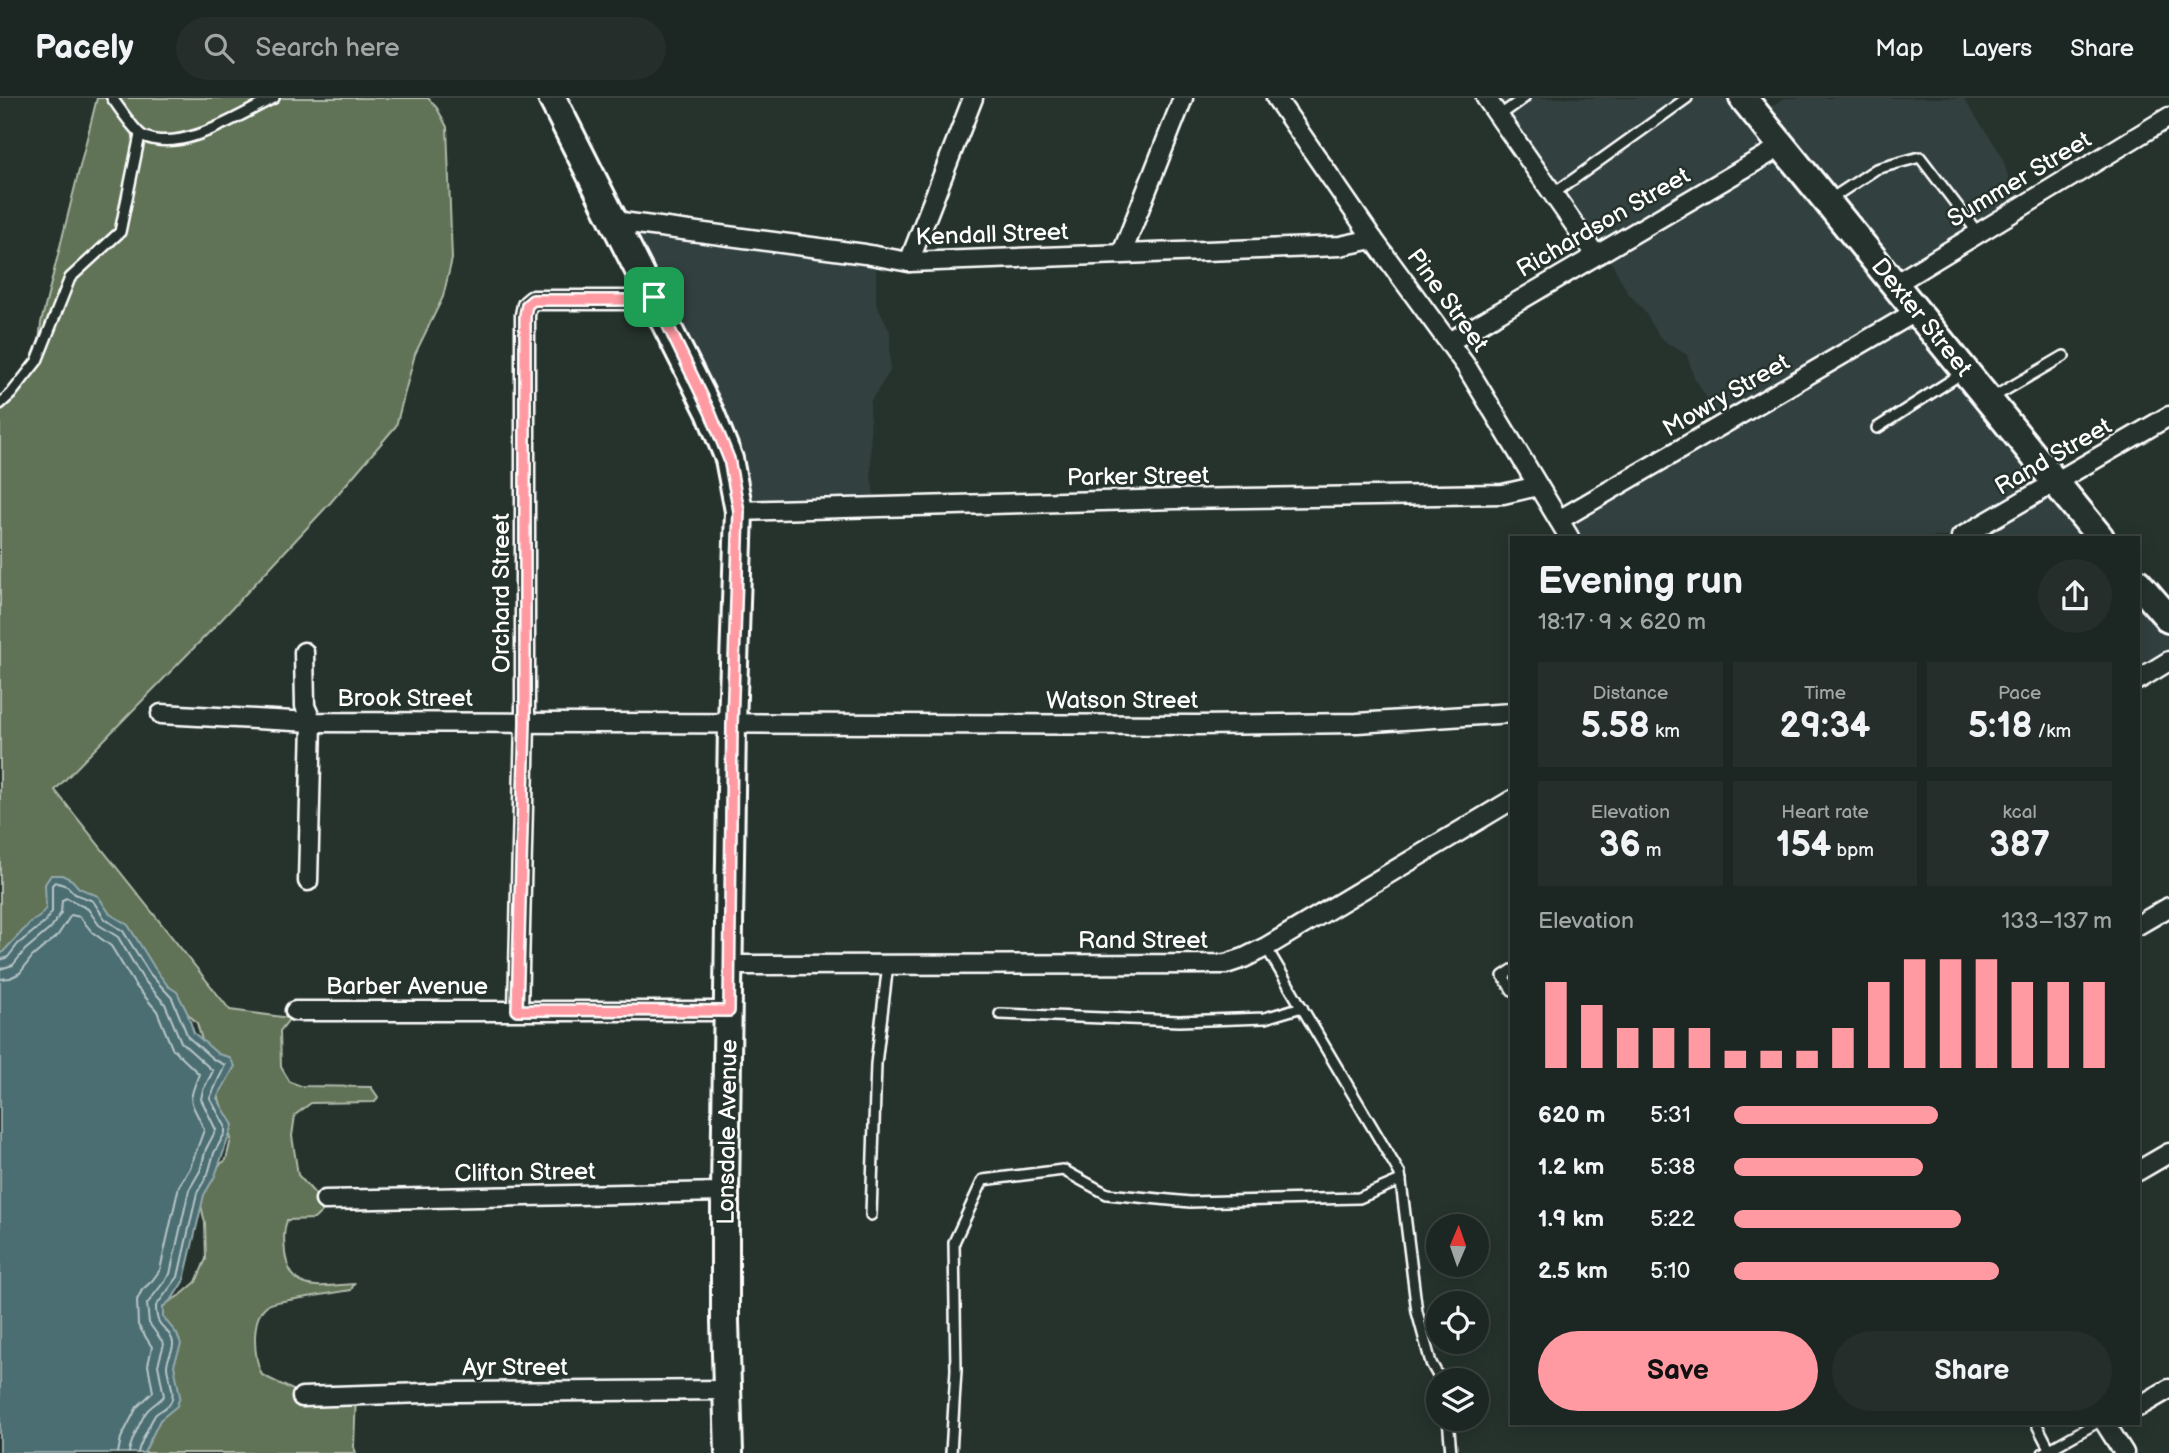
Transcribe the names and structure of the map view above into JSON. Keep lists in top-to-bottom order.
{
  "streets": {
    "main road": ["Dexter Street", "Lonsdale Avenue"],
    "street": [
      "Summer Street",
      "Richardson Street",
      "Kendall Street",
      "Pine Street",
      "Mowry Street",
      "Rand Street",
      "Parker Street",
      "Orchard Street",
      "Brook Street",
      "Watson Street",
      "Barber Avenue",
      "Clifton Street",
      "Ayr Street"
    ]
  },
  "crossings": [
    ["Summer Street", "Dexter Street"],
    ["Richardson Street", "Pine Street"],
    ["Richardson Street", "Dexter Street"],
    ["Kendall Street", "Pine Street"],
    ["Kendall Street", "Lonsdale Avenue"],
    ["Pine Street", "Mowry Street"],
    ["Pine Street", "Parker Street"],
    ["Dexter Street", "Mowry Street"],
    ["Dexter Street", "Rand Street"],
    ["Rand Street", "Lonsdale Avenue"],
    ["Parker Street", "Lonsdale Avenue"],
    ["Orchard Street", "Brook Street"],
    ["Orchard Street", "Barber Avenue"],
    ["Orchard Street", "Lonsdale Avenue"],
    ["Brook Street", "Watson Street"],
    ["Brook Street", "Lonsdale Avenue"],
    ["Watson Street", "Lonsdale Avenue"],
    ["Barber Avenue", "Lonsdale Avenue"],
    ["Lonsdale Avenue", "Clifton Street"],
    ["Lonsdale Avenue", "Ayr Street"]
  ],
  "north": "top",
  "page": {
    "header": "Pacely",
    "search": "Search here",
    "nav": ["Map", "Layers", "Share"],
    "heading": ["Evening run", "18:17 · 9 × 620 m"],
    "stats": [
      ["Distance", "5.58 km"],
      ["Time", "29:34"],
      ["Pace", "5:18 /km"],
      ["Elevation", "36 m"],
      ["Heart rate", "154 bpm"],
      ["kcal", "387"]
    ],
    "chart": ["Elevation", "133–137 m"],
    "list": [
      {
        "name": "620 m",
        "note": "5:31"
      },
      {
        "name": "1.2 km",
        "note": "5:38"
      },
      {
        "name": "1.9 km",
        "note": "5:22"
      },
      {
        "name": "2.5 km",
        "note": "5:10"
      }
    ],
    "buttons": ["Save", "Share"]
  }
}
